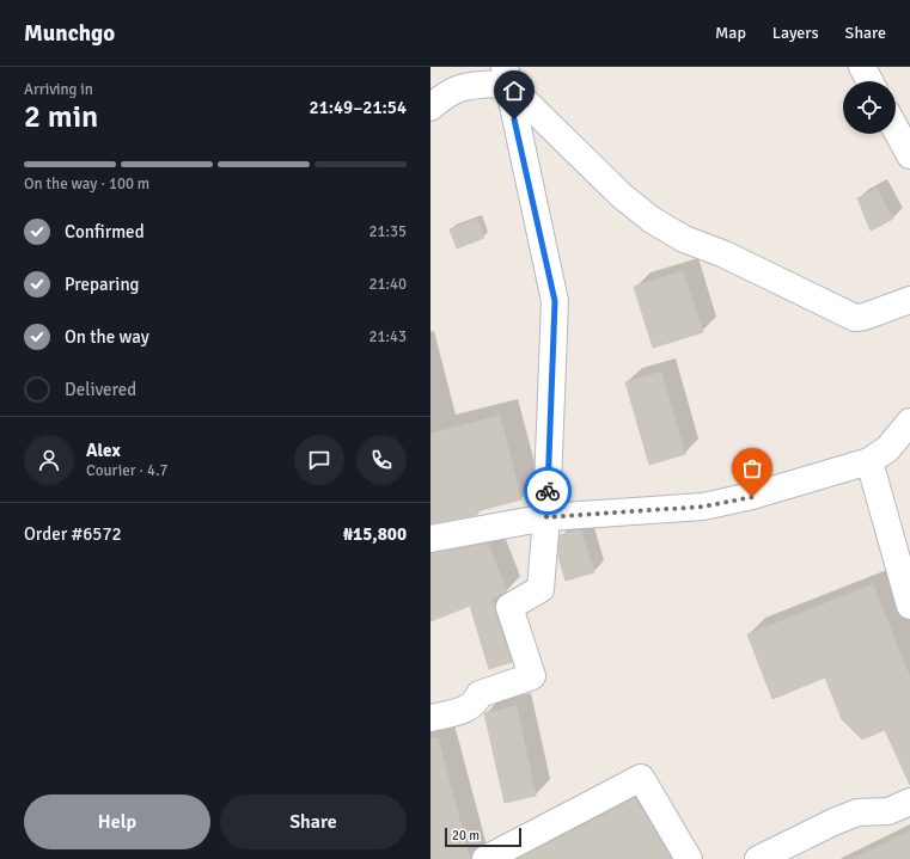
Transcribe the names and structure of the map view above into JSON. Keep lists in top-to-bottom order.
{
  "scale_bar": "20 m",
  "page": {
    "header": "Munchgo",
    "nav": ["Map", "Layers", "Share"],
    "heading": ["2 min", "Arriving in", "21:49–21:54"],
    "panel": [
      "Alex",
      "Courier · 4.7",
      "Order #6572",
      "₦15,800"
    ],
    "bar": "On the way · 100 m",
    "list": [
      ["Confirmed", "21:35"],
      ["Preparing", "21:40"],
      ["On the way", "21:43"],
      "Delivered"
    ],
    "buttons": ["Help", "Share"],
    "scale": "20 m"
  }
}
